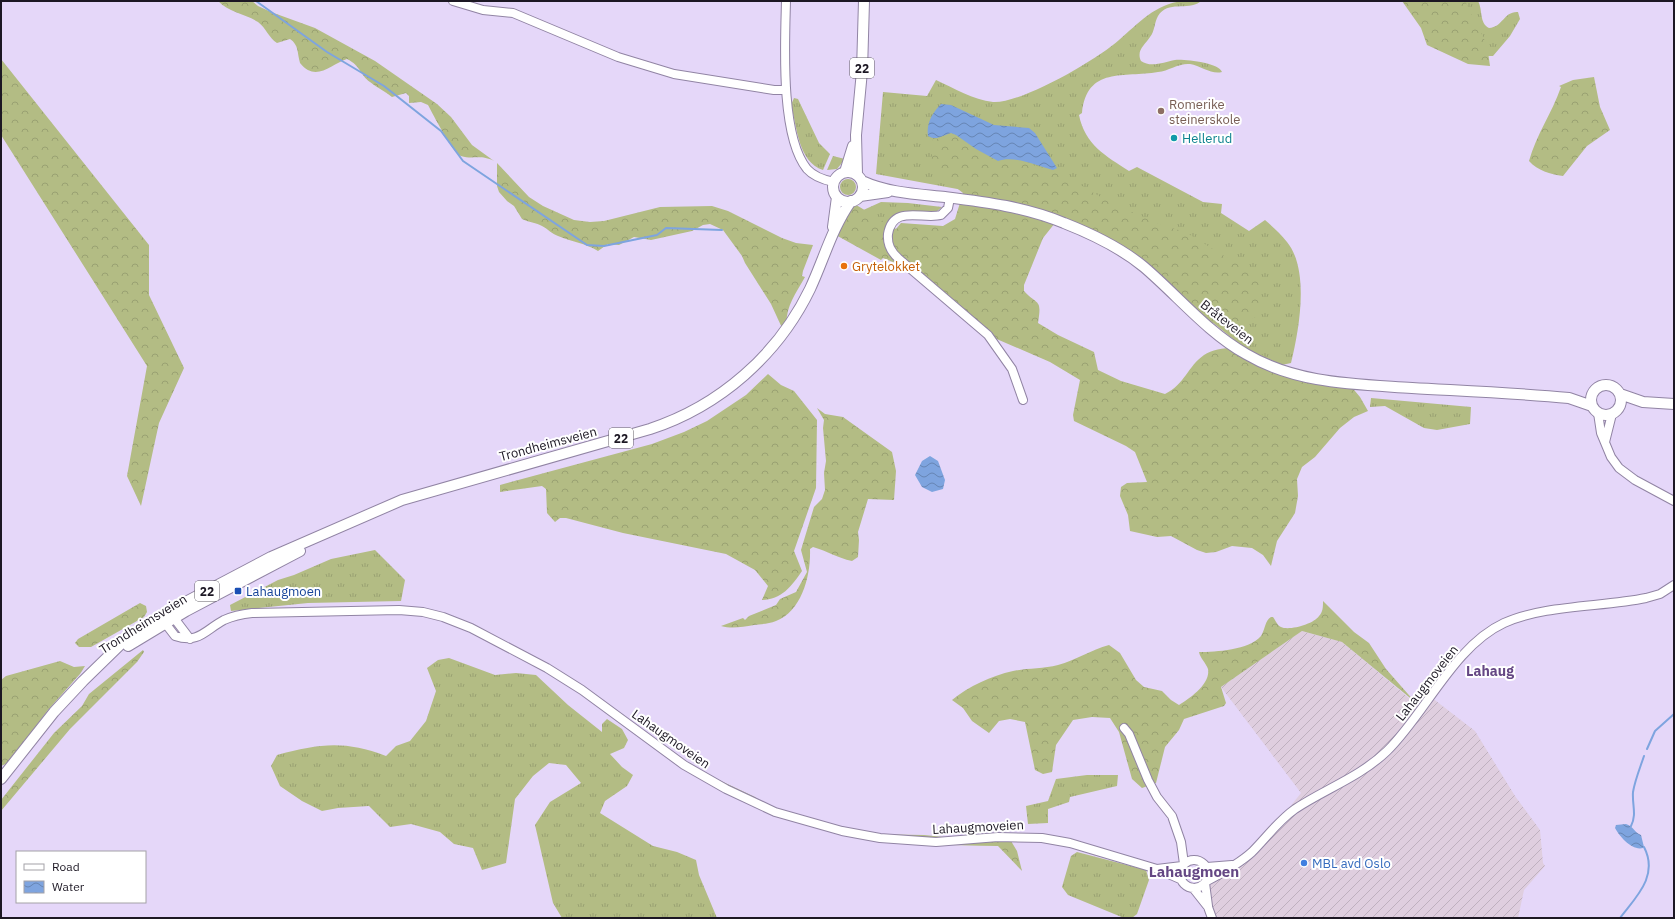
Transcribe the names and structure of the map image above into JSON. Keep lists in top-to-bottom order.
{
  "streets": {
    "main road": ["22", "Bråteveien", "Trondheimsveien"],
    "street": ["Lahaugmoveien"]
  },
  "crossings": [
    ["22", "Bråteveien"],
    ["22", "Trondheimsveien"],
    ["Bråteveien", "Trondheimsveien"]
  ],
  "districts": ["Lahaug", "Lahaugmoen"],
  "places": {
    "other": [
      "Romerike steinerskole",
      "Hellerud",
      "Grytelokket",
      "MBL avd Oslo"
    ],
    "transit": ["Lahaugmoen"]
  },
  "legend": ["Road", "Water"]
}
